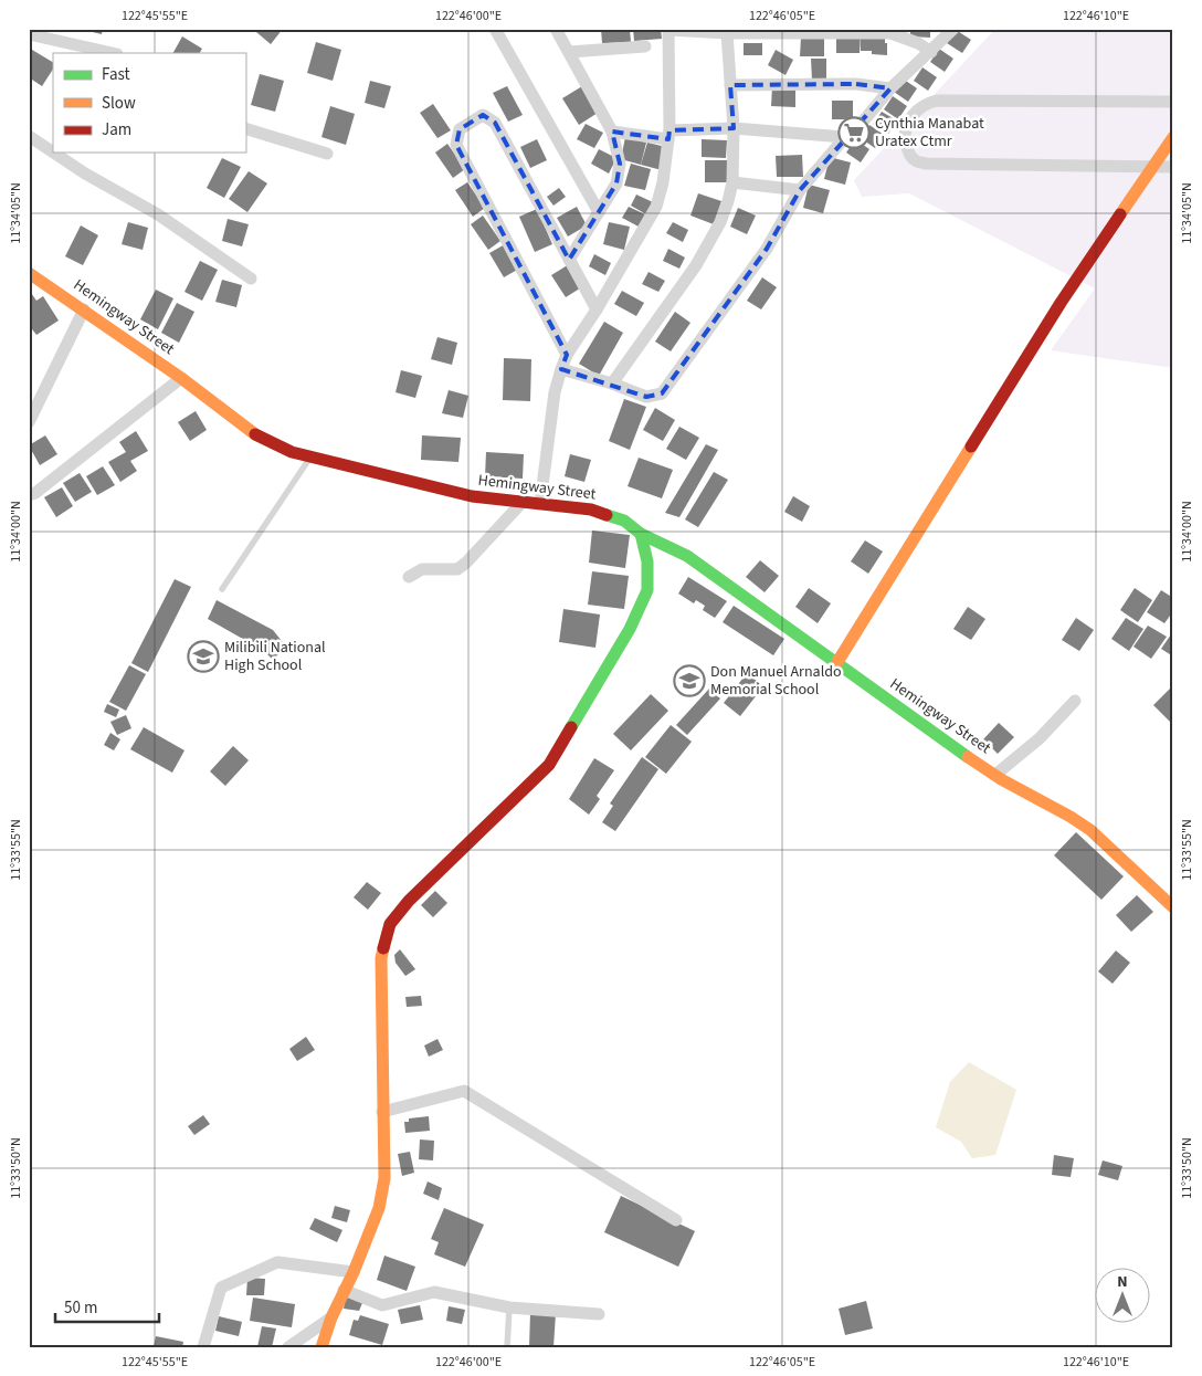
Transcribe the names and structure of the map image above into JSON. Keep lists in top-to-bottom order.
{
  "streets": {
    "main road": ["Hemingway Street"]
  },
  "places": {
    "supermarket": ["Cynthia Manabat Uratex Ctmr"],
    "school or university": ["Milibili National High School", "Don Manuel Arnaldo Memorial School"]
  },
  "legend": ["Fast", "Slow", "Jam"],
  "scale_bar": "50 m",
  "north": "top",
  "coordinates": [
    "122°45'55\"E",
    "122°46'00\"E",
    "122°46'05\"E",
    "122°46'10\"E",
    "11°34'05\"N",
    "11°34'00\"N",
    "11°33'55\"N",
    "11°33'50\"N"
  ]
}
